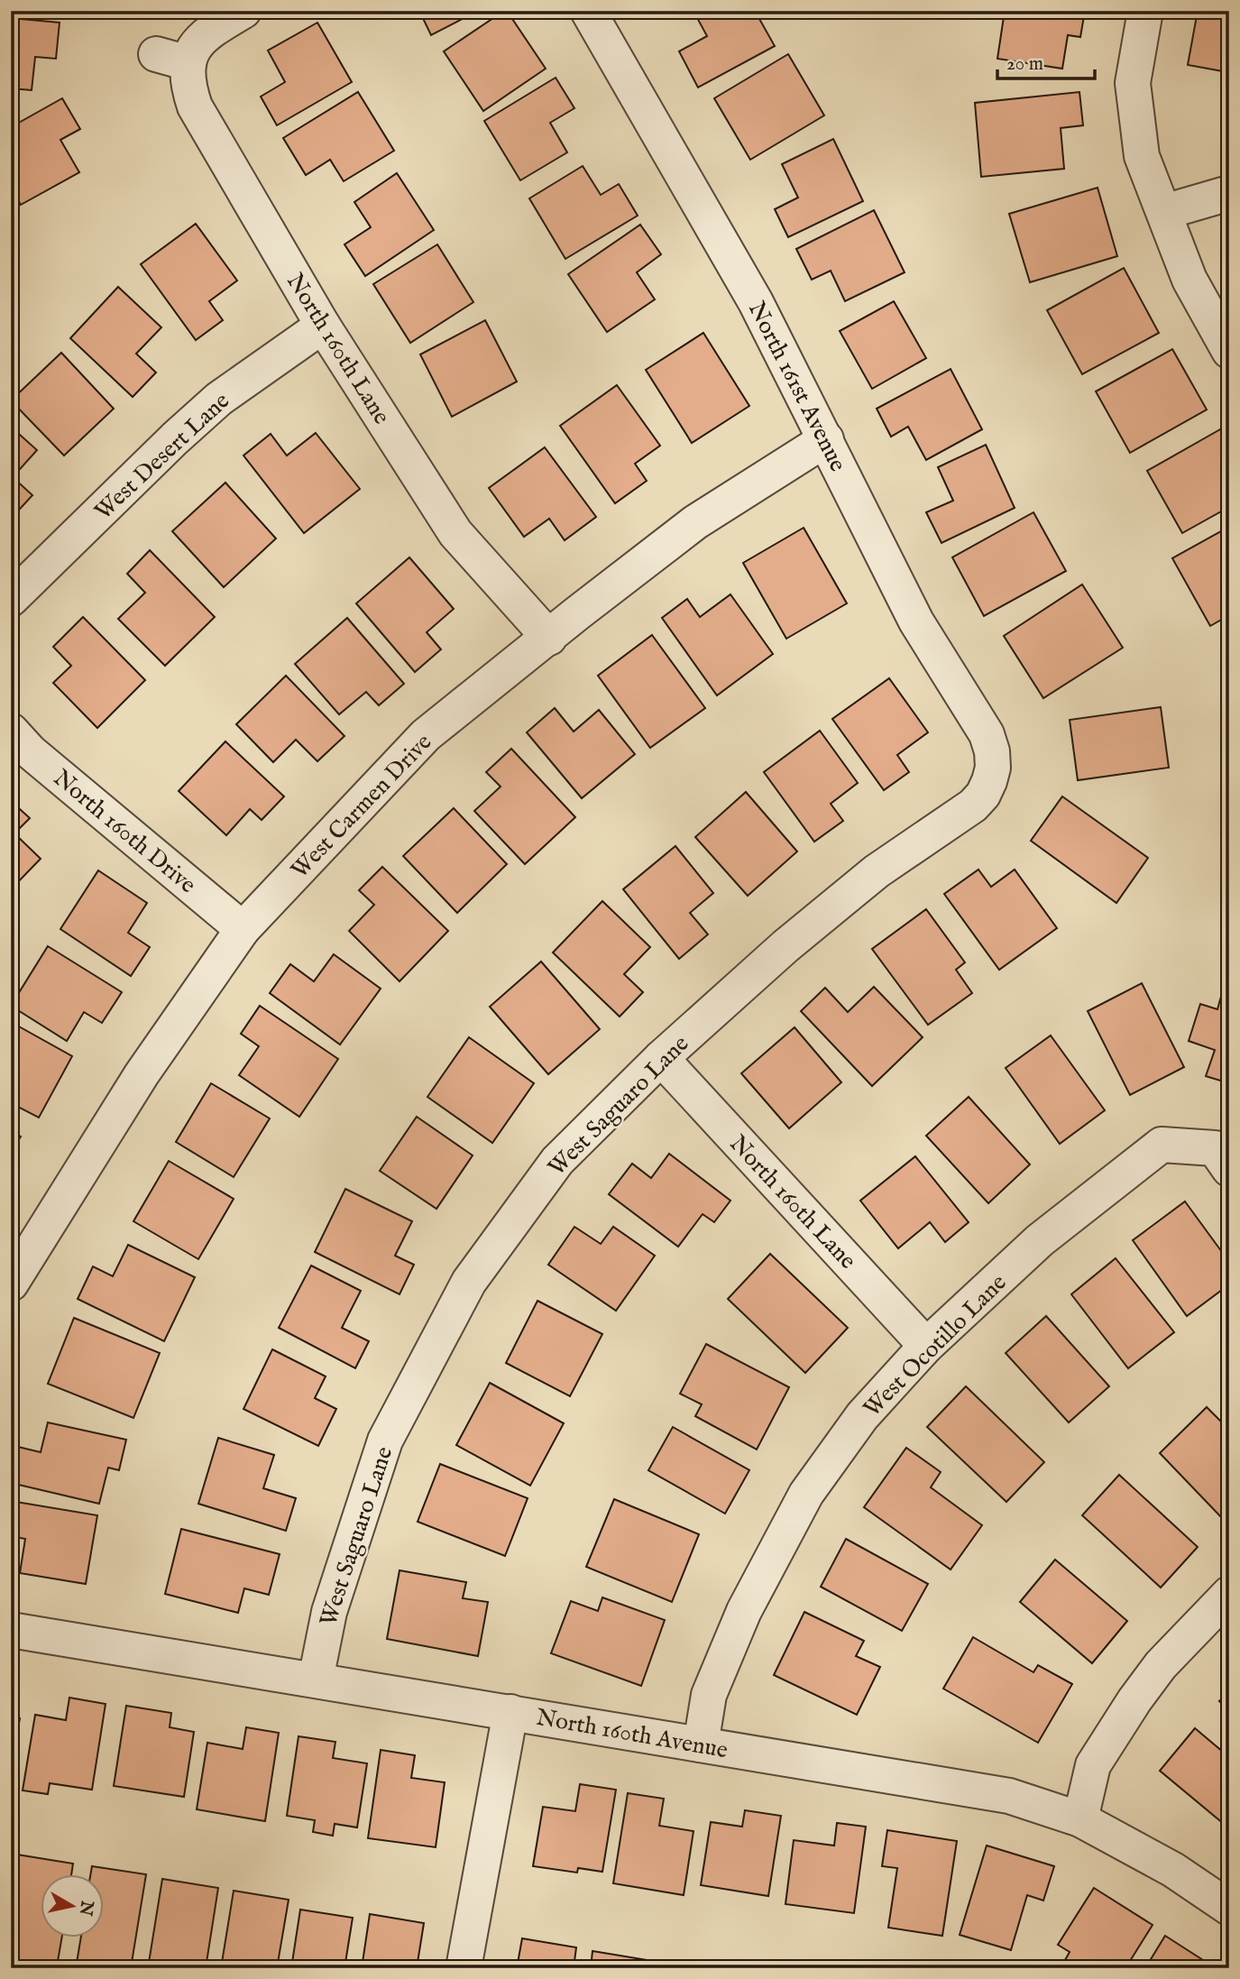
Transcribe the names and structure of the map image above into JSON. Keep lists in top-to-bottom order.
{
  "streets": {
    "street": [
      "North 160th Lane",
      "North 161st Avenue",
      "West Desert Lane",
      "West Carmen Drive",
      "North 160th Drive",
      "West Saguaro Lane",
      "West Ocotillo Lane",
      "North 160th Avenue"
    ]
  },
  "crossings": [
    ["North 160th Lane", "West Desert Lane"],
    ["North 160th Lane", "West Carmen Drive"],
    ["North 160th Lane", "West Saguaro Lane"],
    ["North 160th Lane", "West Ocotillo Lane"],
    ["North 161st Avenue", "West Carmen Drive"],
    ["North 161st Avenue", "West Saguaro Lane"],
    ["West Carmen Drive", "North 160th Drive"],
    ["West Saguaro Lane", "North 160th Avenue"],
    ["West Ocotillo Lane", "North 160th Avenue"]
  ],
  "scale_bar": "20 m",
  "north": "right"
}
